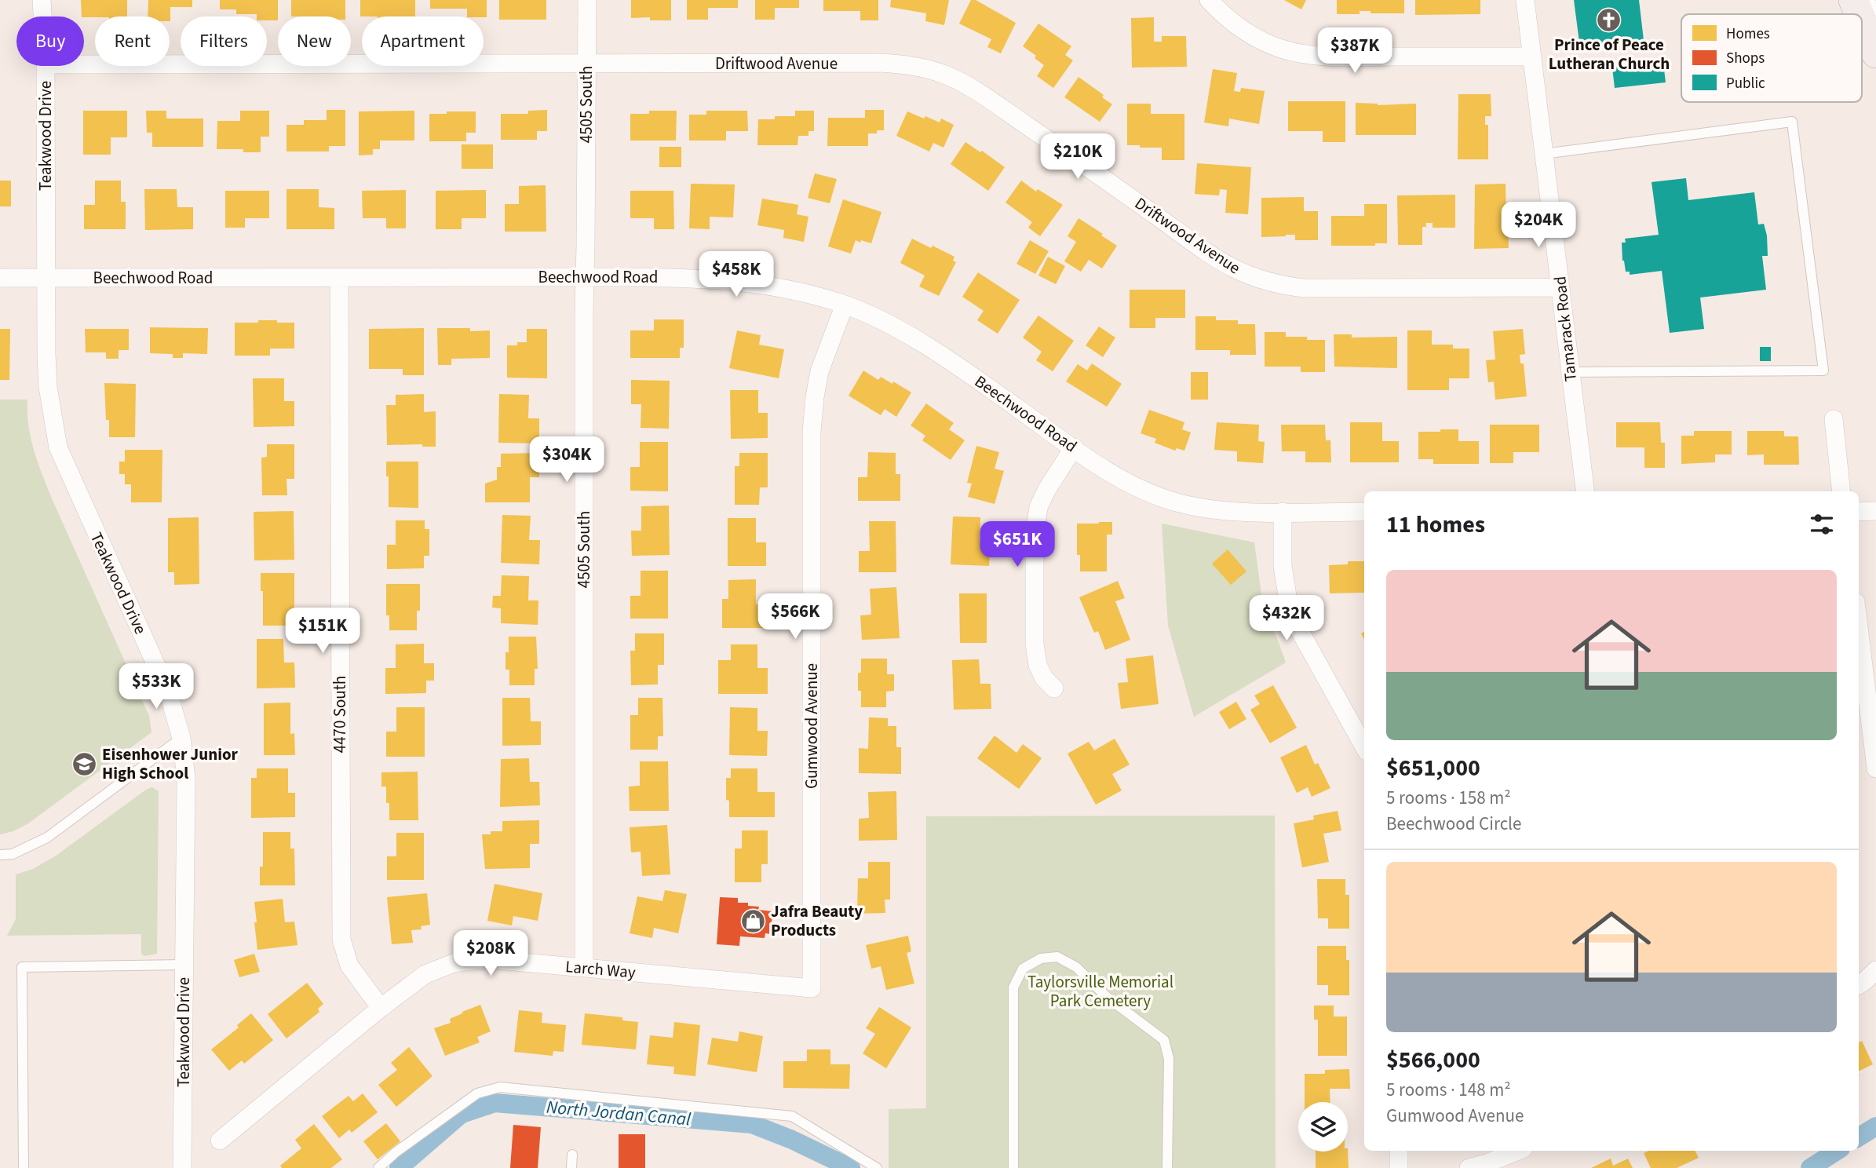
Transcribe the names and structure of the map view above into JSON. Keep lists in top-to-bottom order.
{
  "streets": {
    "street": [
      "Driftwood Avenue",
      "4505 South",
      "Teakwood Drive",
      "Beechwood Road",
      "Tamarack Road",
      "4470 South",
      "Gumwood Avenue",
      "Larch Way"
    ]
  },
  "crossings": [
    ["Driftwood Avenue", "4505 South"],
    ["Driftwood Avenue", "Tamarack Road"],
    ["4505 South", "Beechwood Road"],
    ["4505 South", "Larch Way"],
    ["Teakwood Drive", "Beechwood Road"],
    ["Beechwood Road", "4470 South"],
    ["Beechwood Road", "Gumwood Avenue"],
    ["4470 South", "Larch Way"],
    ["Gumwood Avenue", "Larch Way"]
  ],
  "water": ["North Jordan Canal"],
  "parks": ["Taylorsville Memorial Park Cemetery"],
  "places": {
    "church": ["Prince of Peace Lutheran Church"],
    "school or university": ["Eisenhower Junior High School"],
    "shop": ["Jafra Beauty Products"]
  },
  "legend": ["Homes", "Shops", "Public"],
  "page": {
    "chip": [
      "Buy",
      "Rent",
      "Filters",
      "New",
      "Apartment"
    ],
    "price": [
      "$387K",
      "$210K",
      "$204K",
      "$458K",
      "$304K",
      "$651K",
      "$566K",
      "$432K",
      "$151K",
      "$533K",
      "$208K"
    ],
    "heading": "11 homes",
    "list": [
      {
        "name": "$651,000",
        "note": "5 rooms · 158 m² · Beechwood Circle"
      },
      {
        "name": "$566,000",
        "note": "5 rooms · 148 m² · Gumwood Avenue"
      }
    ]
  }
}
